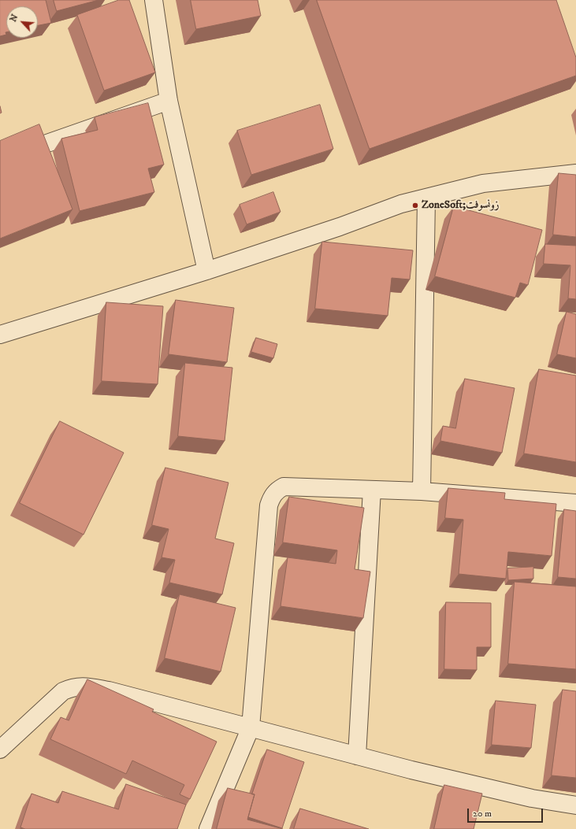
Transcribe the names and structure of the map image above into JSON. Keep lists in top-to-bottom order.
{
  "places": ["ZoneSoft;زونسوفت"],
  "scale_bar": "20 m",
  "north": "top left"
}
